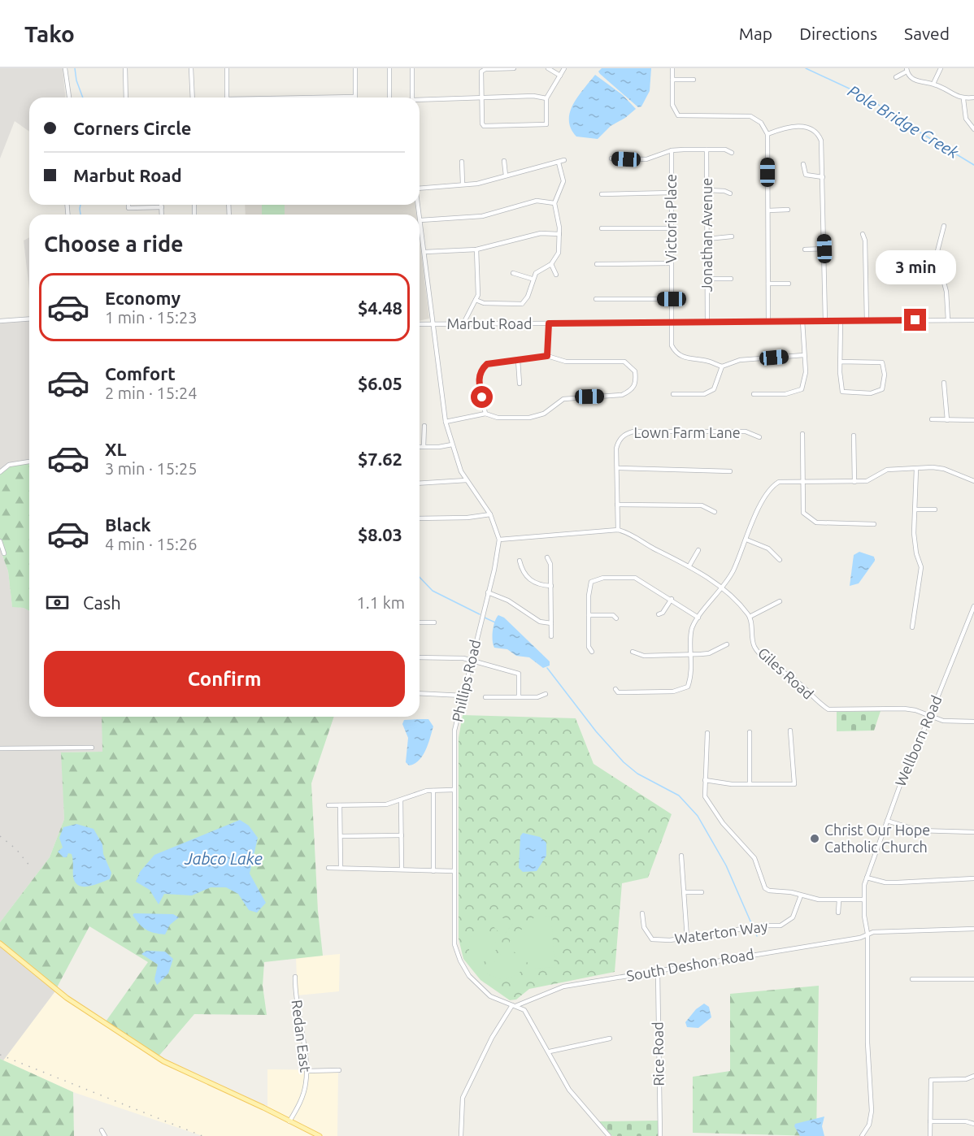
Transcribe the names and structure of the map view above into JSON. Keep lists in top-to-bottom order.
{
  "streets": {
    "street": [
      "Victoria Place",
      "Jonathan Avenue",
      "Marbut Road",
      "Lown Farm Lane",
      "Giles Road",
      "Phillips Road",
      "Wellborn Road",
      "Waterton Way",
      "South Deshon Road",
      "Redan East",
      "Rice Road"
    ]
  },
  "crossings": [
    ["Victoria Place", "Marbut Road"],
    ["Jonathan Avenue", "Marbut Road"],
    ["Giles Road", "Wellborn Road"],
    ["Phillips Road", "South Deshon Road"],
    ["Wellborn Road", "South Deshon Road"],
    ["South Deshon Road", "Rice Road"]
  ],
  "water": ["Pole Bridge Creek", "Jabco Lake"],
  "places": ["Christ Our Hope Catholic Church"],
  "page": {
    "header": "Tako",
    "nav": ["Map", "Directions", "Saved"],
    "banner": ["Corners Circle", "Marbut Road"],
    "heading": "Choose a ride",
    "bubble": "3 min",
    "list": [
      {
        "name": "Economy",
        "note": "1 min · 15:23",
        "value": "$4.48"
      },
      {
        "name": "Comfort",
        "note": "2 min · 15:24",
        "value": "$6.05"
      },
      {
        "name": "XL",
        "note": "3 min · 15:25",
        "value": "$7.62"
      },
      {
        "name": "Black",
        "note": "4 min · 15:26",
        "value": "$8.03"
      }
    ],
    "pay": ["Cash", "1.1 km"],
    "buttons": "Confirm"
  }
}
